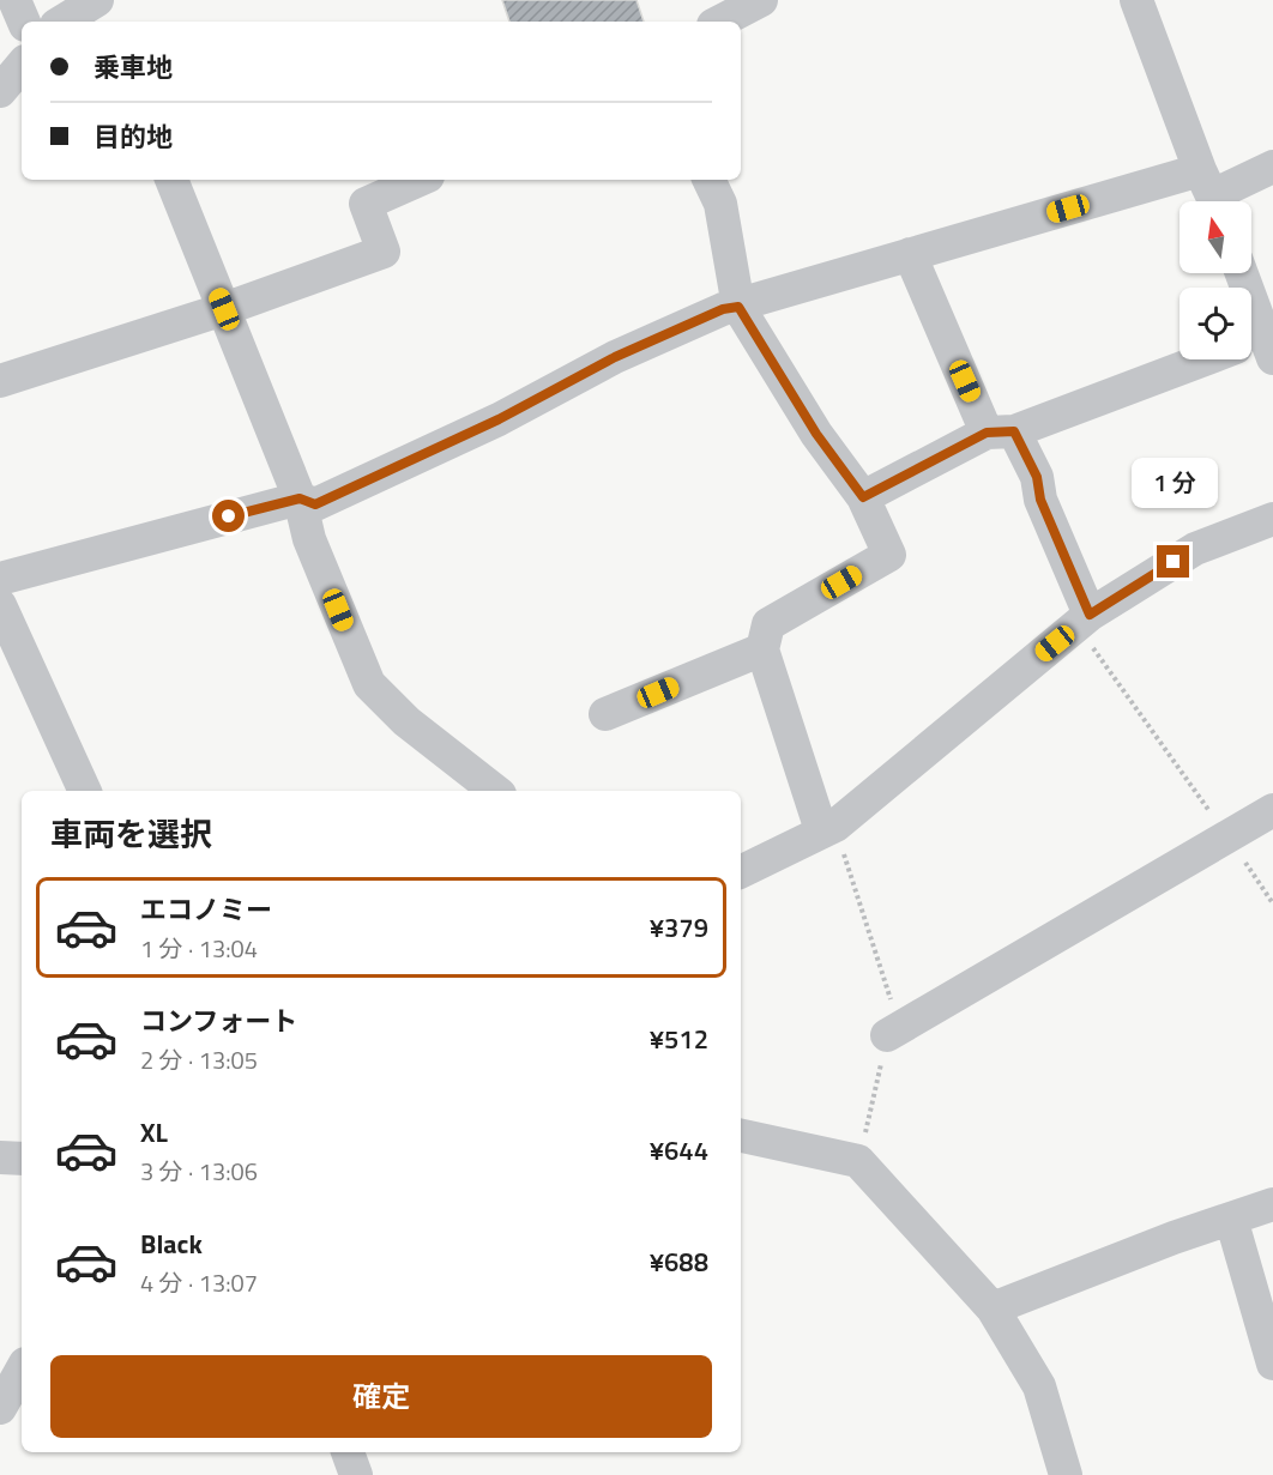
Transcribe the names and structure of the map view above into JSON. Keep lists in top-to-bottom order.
{
  "north": "top",
  "page": {
    "banner": ["乗車地", "目的地"],
    "bubble": "1 分",
    "heading": "車両を選択",
    "list": [
      {
        "name": "エコノミー",
        "note": "1 分 · 13:04",
        "value": "¥379"
      },
      {
        "name": "コンフォート",
        "note": "2 分 · 13:05",
        "value": "¥512"
      },
      {
        "name": "XL",
        "note": "3 分 · 13:06",
        "value": "¥644"
      },
      {
        "name": "Black",
        "note": "4 分 · 13:07",
        "value": "¥688"
      }
    ],
    "buttons": "確定"
  }
}
